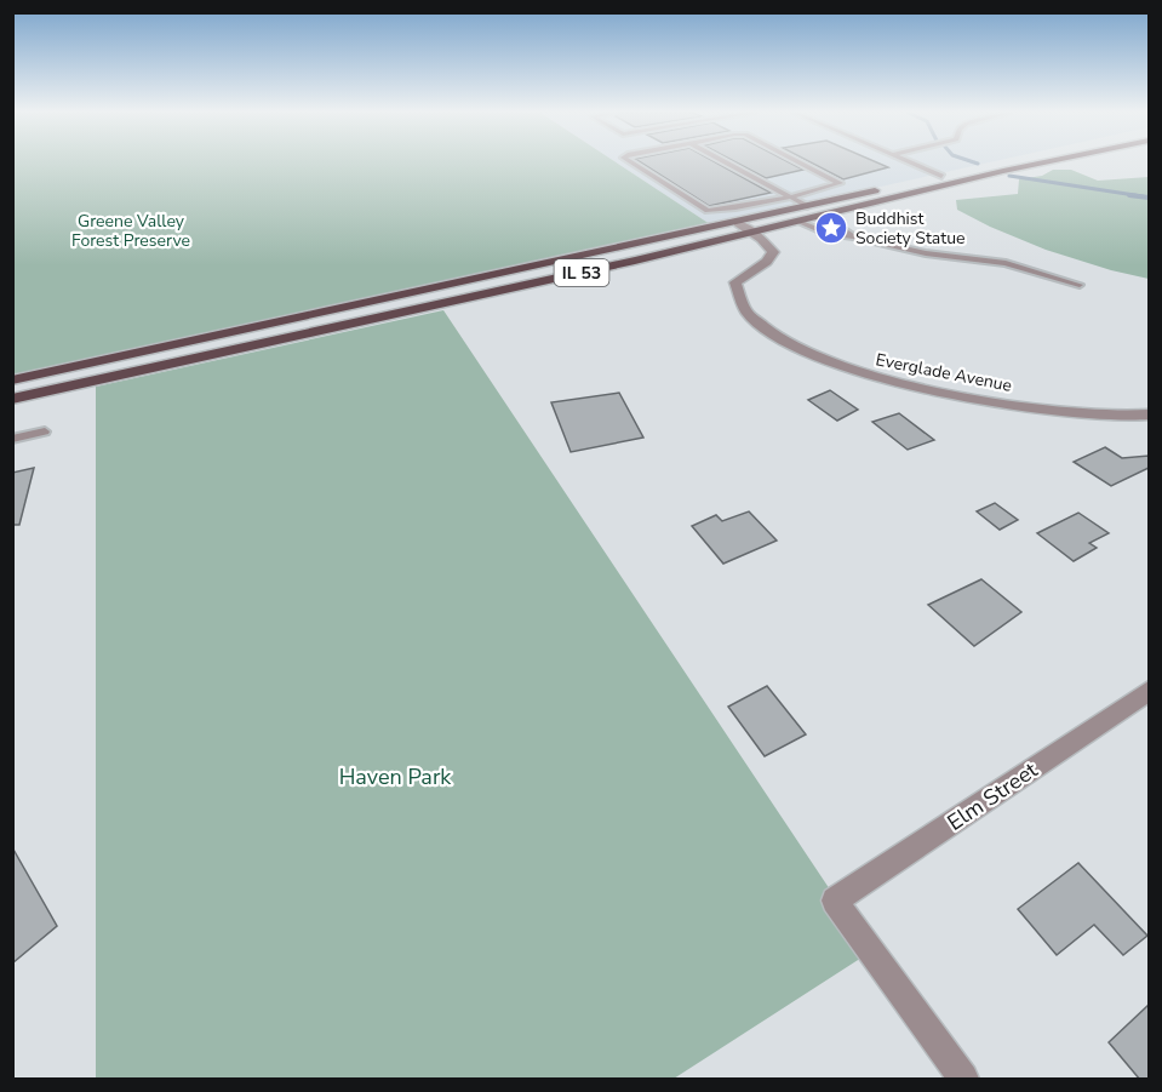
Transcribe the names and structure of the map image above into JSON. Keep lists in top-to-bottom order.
{
  "streets": {
    "main road": ["IL 53"],
    "street": ["Everglade Avenue", "Elm Street"]
  },
  "crossings": [
    ["IL 53", "Everglade Avenue"]
  ],
  "parks": ["Greene Valley Forest Preserve", "Haven Park"],
  "places": {
    "place": ["Buddhist Society Statue"]
  }
}
